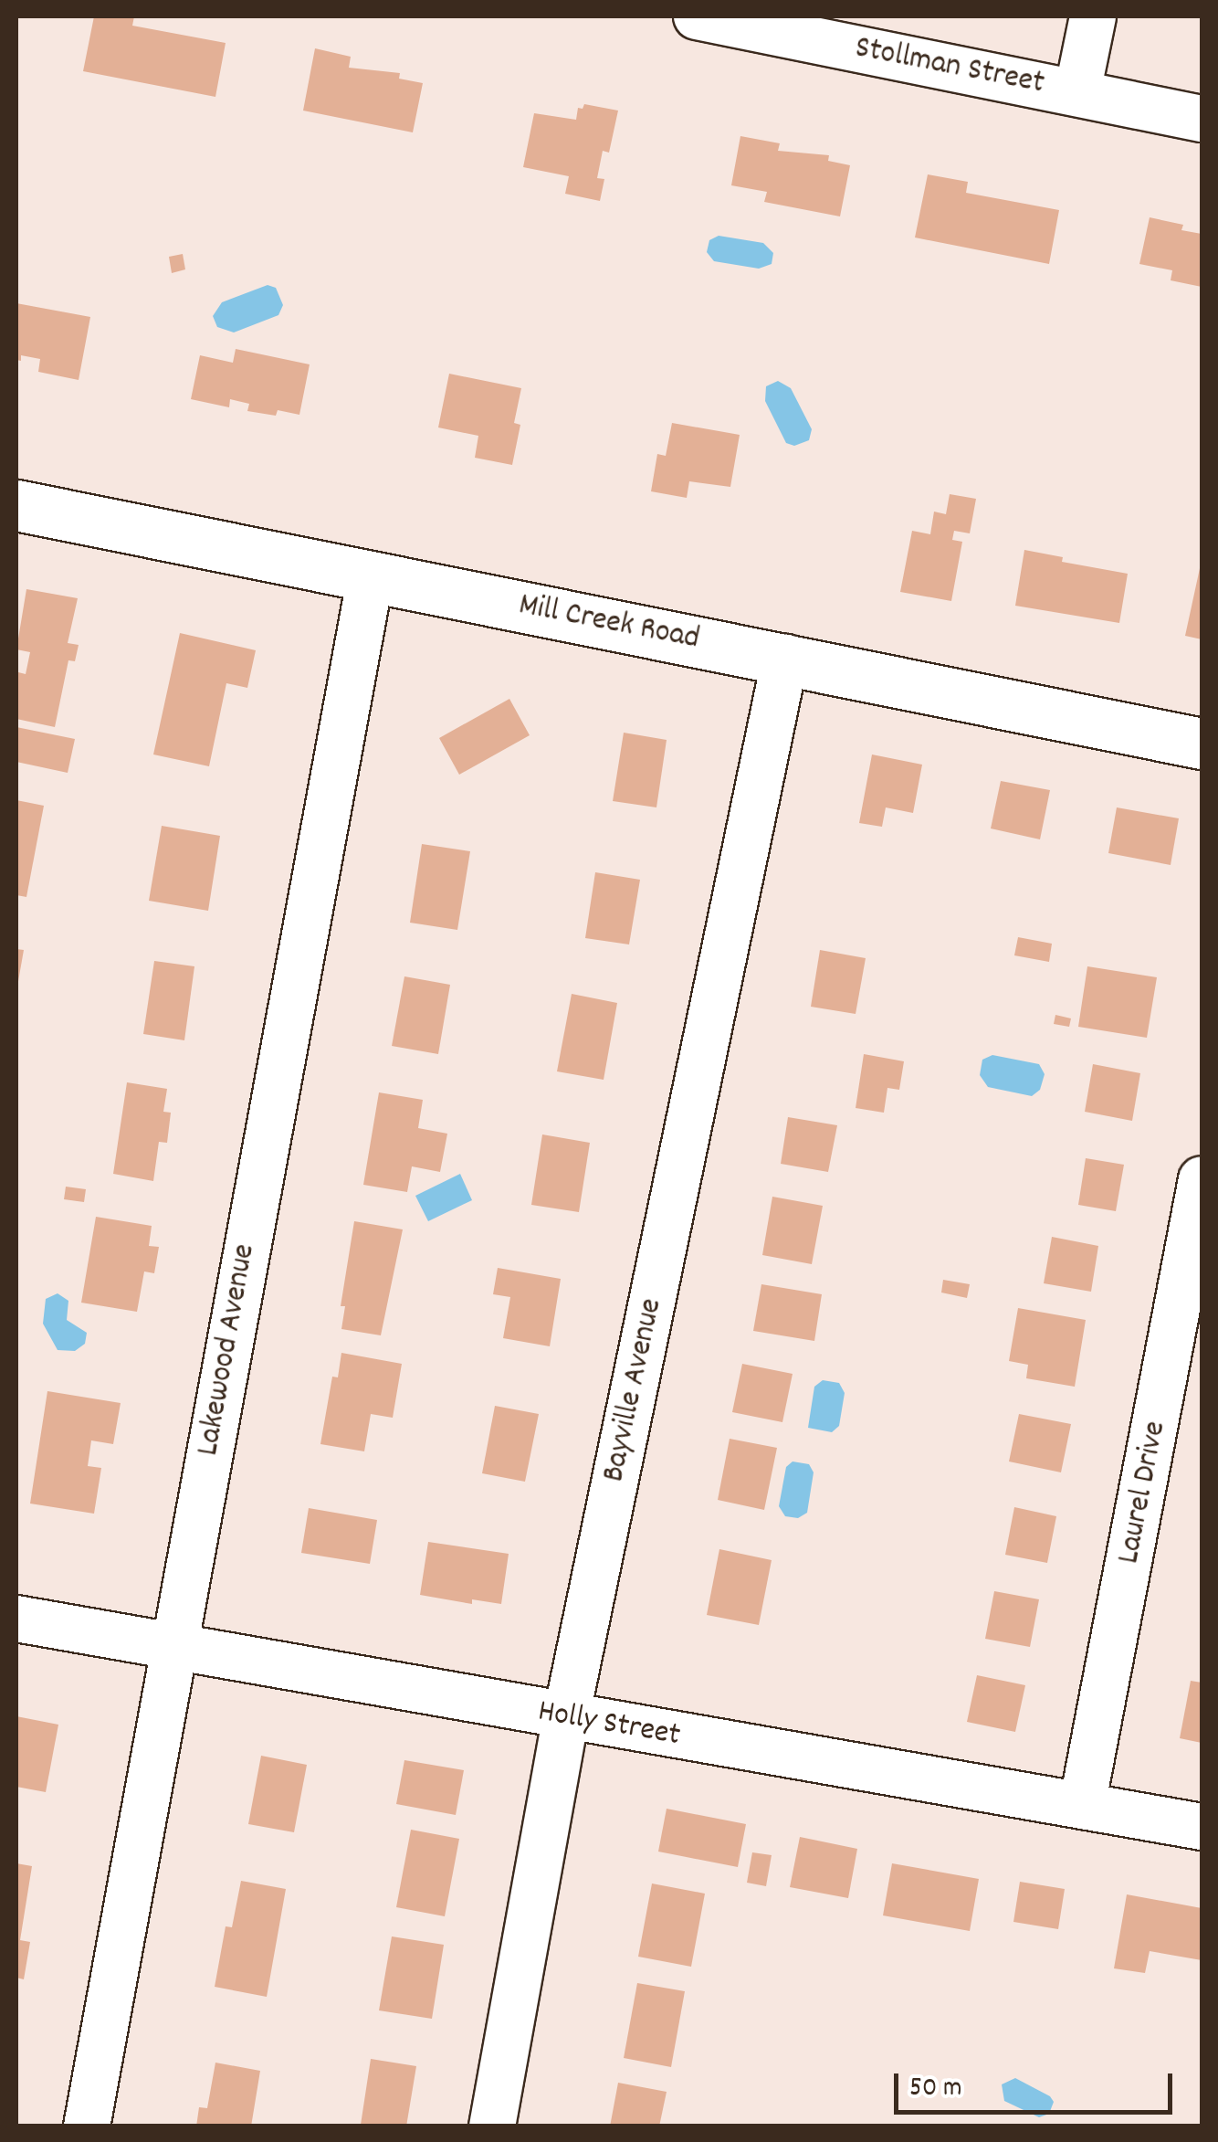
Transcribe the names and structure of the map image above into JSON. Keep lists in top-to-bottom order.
{
  "streets": {
    "street": [
      "Stollman Street",
      "Mill Creek Road",
      "Lakewood Avenue",
      "Bayville Avenue",
      "Laurel Drive",
      "Holly Street"
    ]
  },
  "crossings": [
    ["Mill Creek Road", "Lakewood Avenue"],
    ["Mill Creek Road", "Bayville Avenue"],
    ["Lakewood Avenue", "Holly Street"],
    ["Bayville Avenue", "Holly Street"],
    ["Laurel Drive", "Holly Street"]
  ],
  "scale_bar": "50 m"
}
